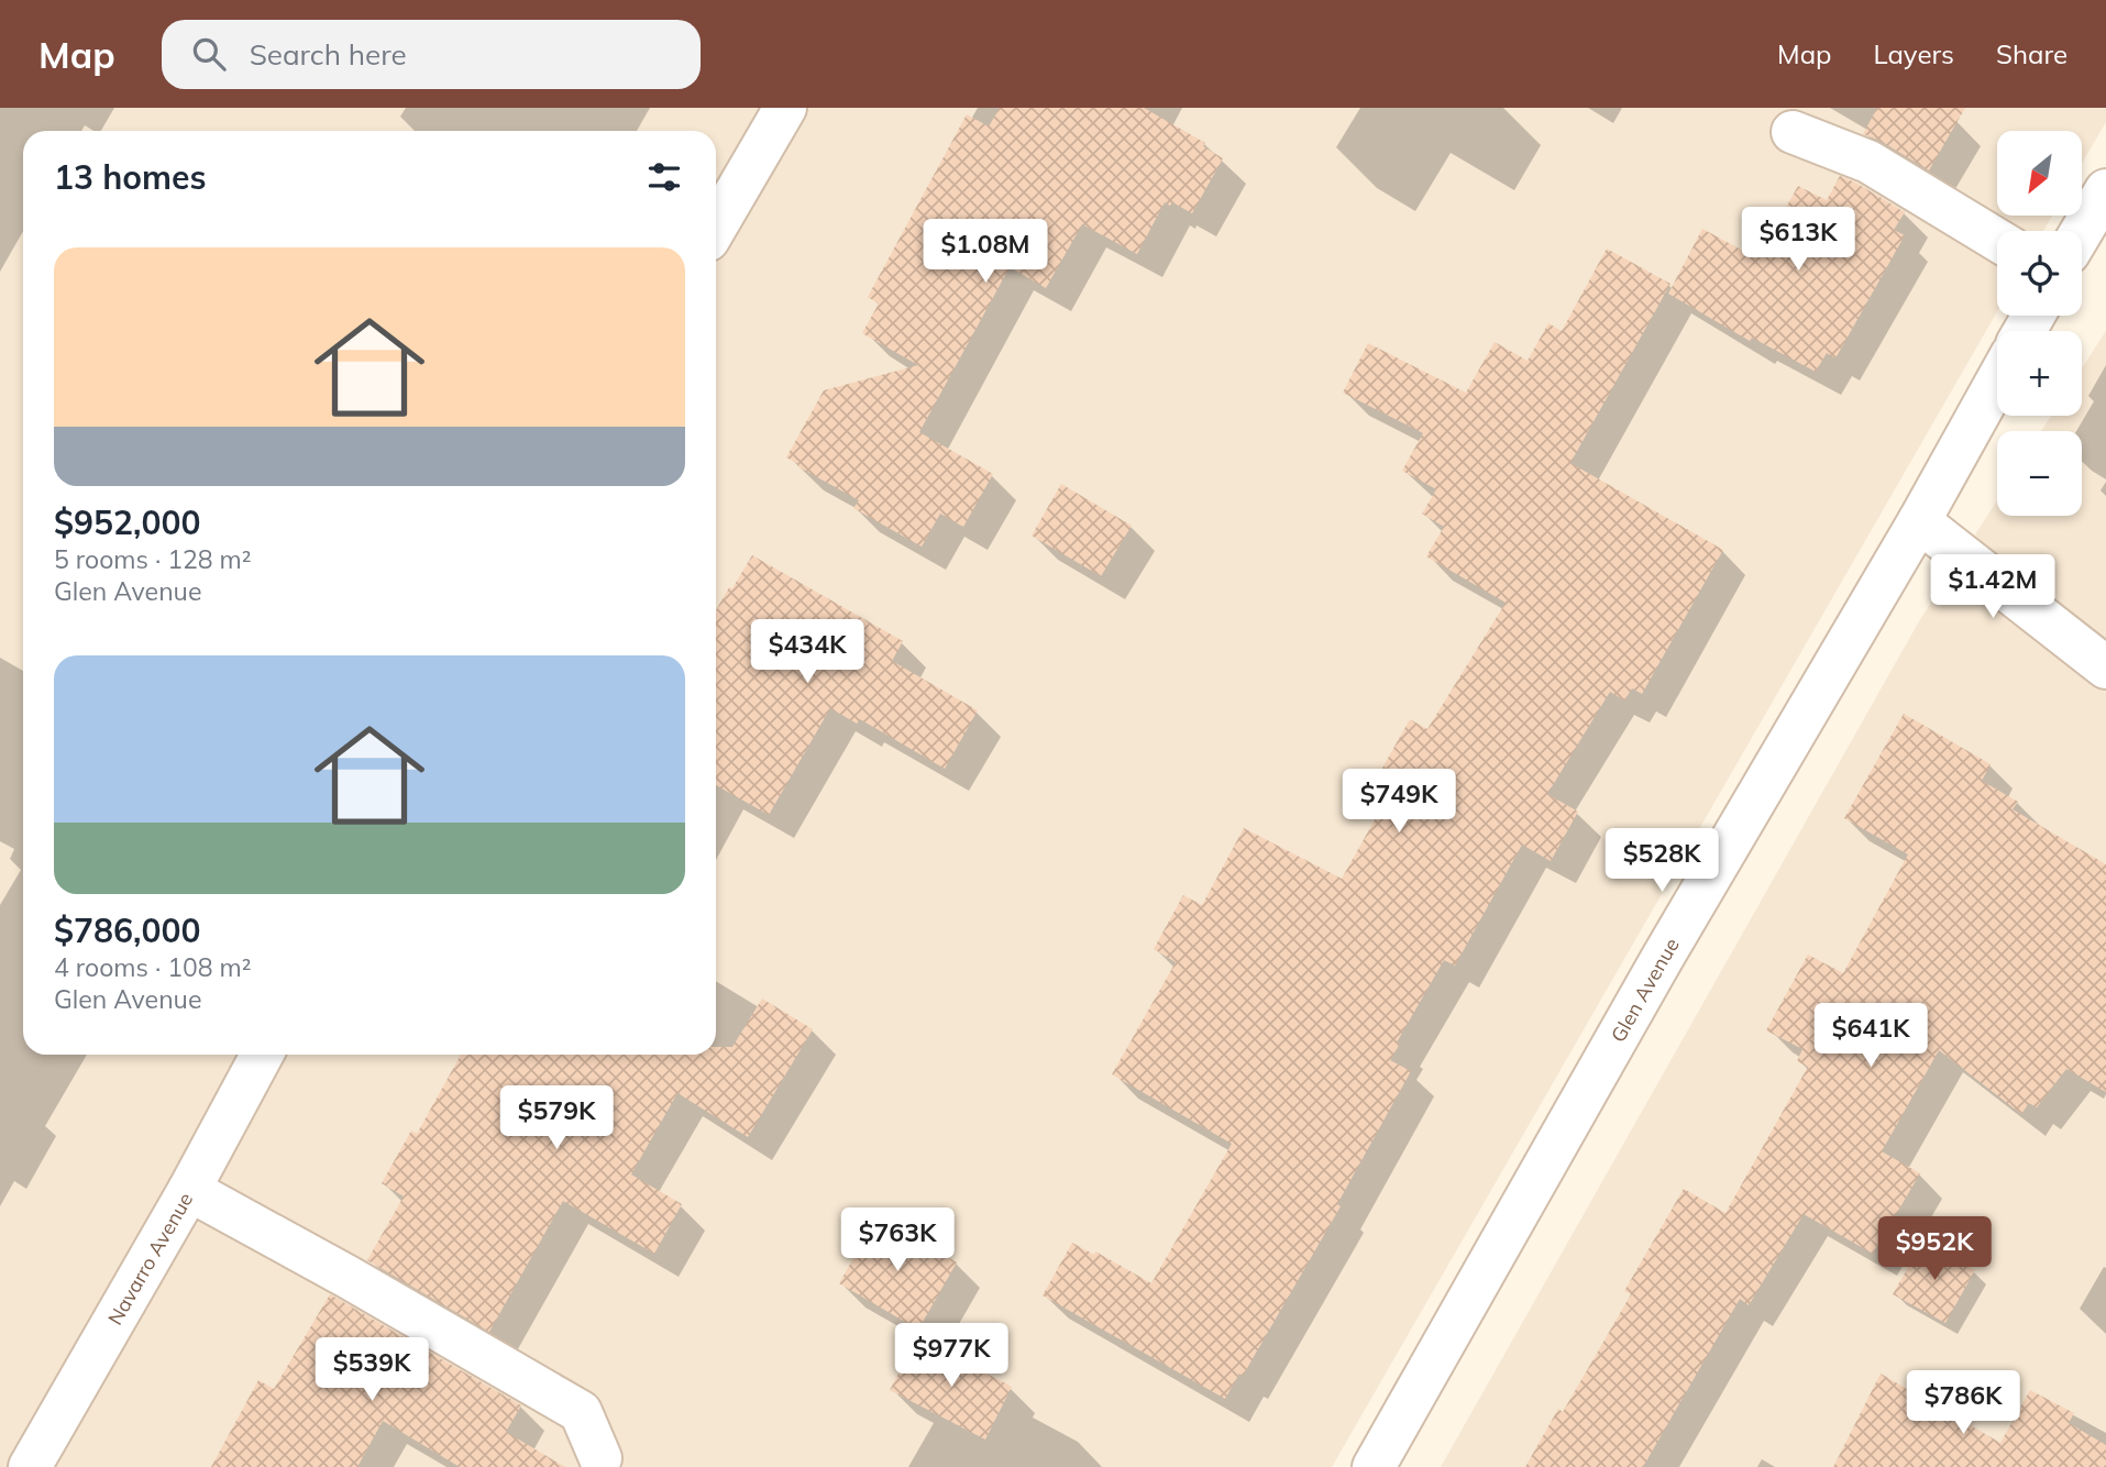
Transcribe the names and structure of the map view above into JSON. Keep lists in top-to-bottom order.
{
  "streets": {
    "street": ["Glen Avenue", "Navarro Avenue"]
  },
  "north": "bottom left",
  "page": {
    "header": "Map",
    "search": "Search here",
    "nav": ["Map", "Layers", "Share"],
    "map_buttons": ["+", "−"],
    "heading": "13 homes",
    "price": [
      "$613K",
      "$1.08M",
      "$1.42M",
      "$434K",
      "$749K",
      "$528K",
      "$641K",
      "$579K",
      "$763K",
      "$952K",
      "$977K",
      "$539K",
      "$786K"
    ],
    "list": [
      {
        "name": "$952,000",
        "note": "5 rooms · 128 m² · Glen Avenue"
      },
      {
        "name": "$786,000",
        "note": "4 rooms · 108 m² · Glen Avenue"
      }
    ]
  }
}
